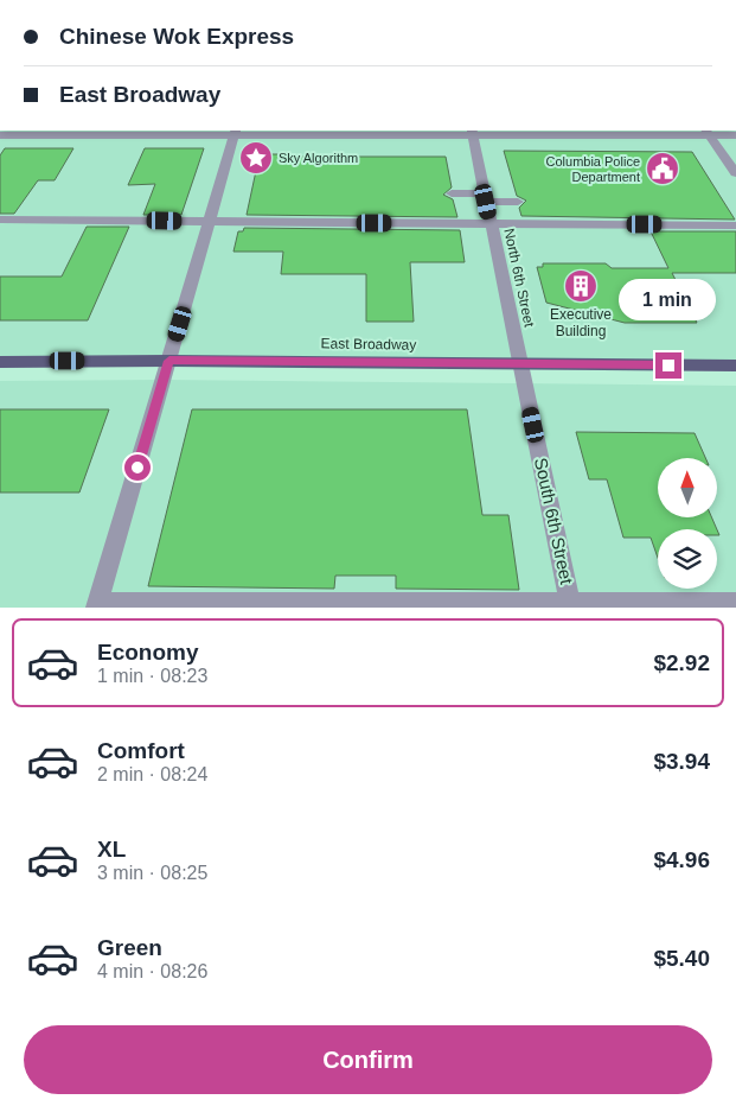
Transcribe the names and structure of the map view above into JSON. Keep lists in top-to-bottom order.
{
  "streets": {
    "main road": ["East Broadway"],
    "street": ["North 6th Street", "South 6th Street"]
  },
  "crossings": [
    ["North 6th Street", "East Broadway"],
    ["North 6th Street", "South 6th Street"],
    ["East Broadway", "South 6th Street"]
  ],
  "places": {
    "place": ["Sky Algorithm"],
    "public building": ["Columbia Police Department"],
    "building": ["Executive Building"]
  },
  "north": "top",
  "page": {
    "banner": ["Chinese Wok Express", "East Broadway"],
    "bubble": "1 min",
    "list": [
      {
        "name": "Economy",
        "note": "1 min · 08:23",
        "value": "$2.92"
      },
      {
        "name": "Comfort",
        "note": "2 min · 08:24",
        "value": "$3.94"
      },
      {
        "name": "XL",
        "note": "3 min · 08:25",
        "value": "$4.96"
      },
      {
        "name": "Green",
        "note": "4 min · 08:26",
        "value": "$5.40"
      }
    ],
    "buttons": "Confirm"
  }
}
